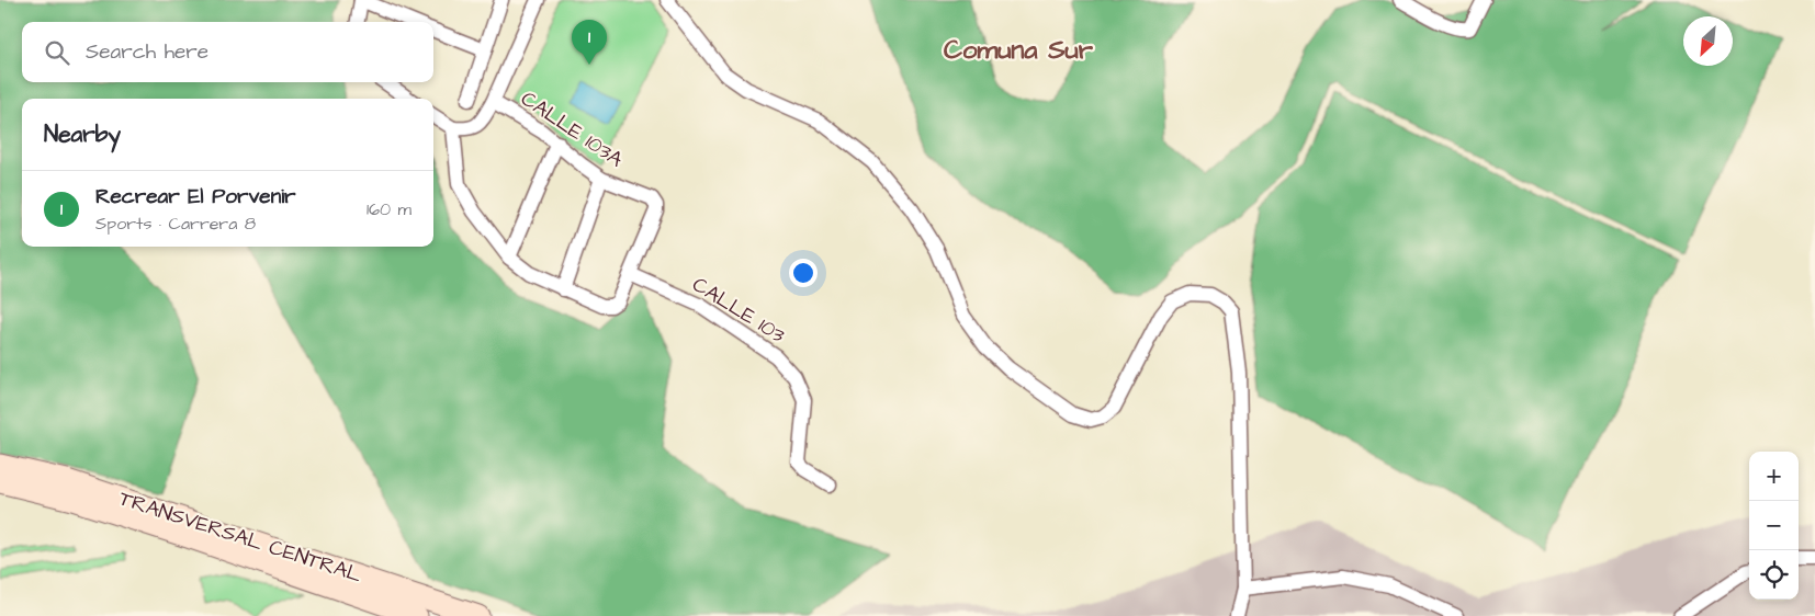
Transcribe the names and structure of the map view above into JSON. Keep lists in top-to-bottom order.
{
  "streets": {
    "main road": ["TRANSVERSAL CENTRAL"],
    "street": ["CALLE 103A", "CALLE 103"]
  },
  "crossings": [
    ["CALLE 103A", "CALLE 103"]
  ],
  "districts": ["Comuna Sur"],
  "north": "bottom left",
  "page": {
    "pins": "1",
    "search": "Search here",
    "heading": "Nearby",
    "list": [
      {
        "mark": "1",
        "name": "Recrear El Porvenir",
        "note": "Sports · Carrera 8",
        "value": "160 m"
      }
    ],
    "map_buttons": ["+", "−"]
  }
}
